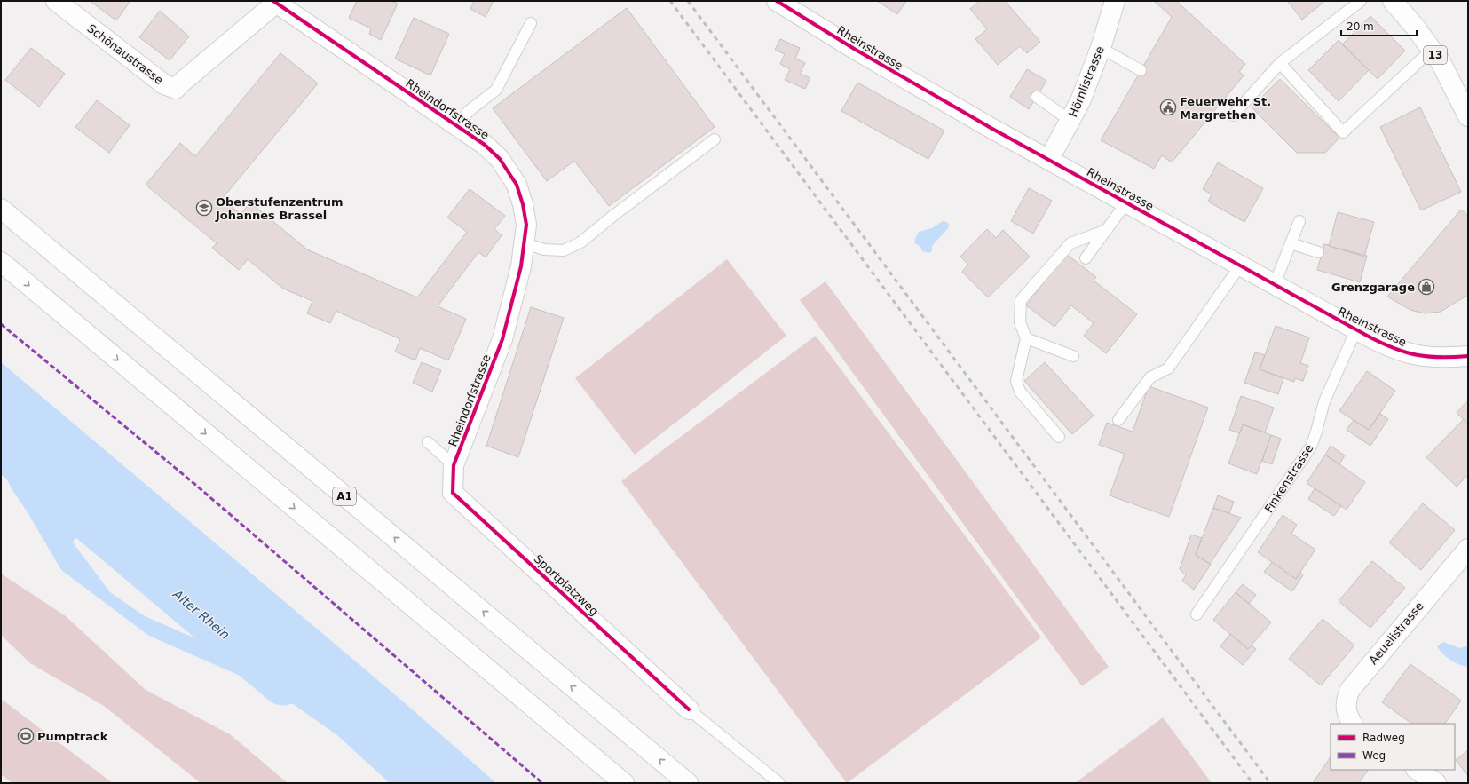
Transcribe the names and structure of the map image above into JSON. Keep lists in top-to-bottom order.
{
  "streets": {
    "main road": [
      "Rheinstrasse",
      "Schönaustrasse",
      "13",
      "Hörnlistrasse",
      "Rheindorfstrasse",
      "A1",
      "Sportplatzweg",
      "Aeuelistrasse"
    ],
    "lane": ["Finkenstrasse"]
  },
  "crossings": [
    ["Rheinstrasse", "Hörnlistrasse"],
    ["Rheinstrasse", "Finkenstrasse"],
    ["Schönaustrasse", "Rheindorfstrasse"],
    ["Rheindorfstrasse", "Sportplatzweg"]
  ],
  "water": ["Alter Rhein"],
  "places": {
    "public building": ["Feuerwehr St. Margrethen"],
    "school or university": ["Oberstufenzentrum Johannes Brassel"],
    "shop": ["Grenzgarage"],
    "sports": ["Pumptrack"]
  },
  "legend": ["Radweg", "Weg"],
  "scale_bar": "20 m"
}
